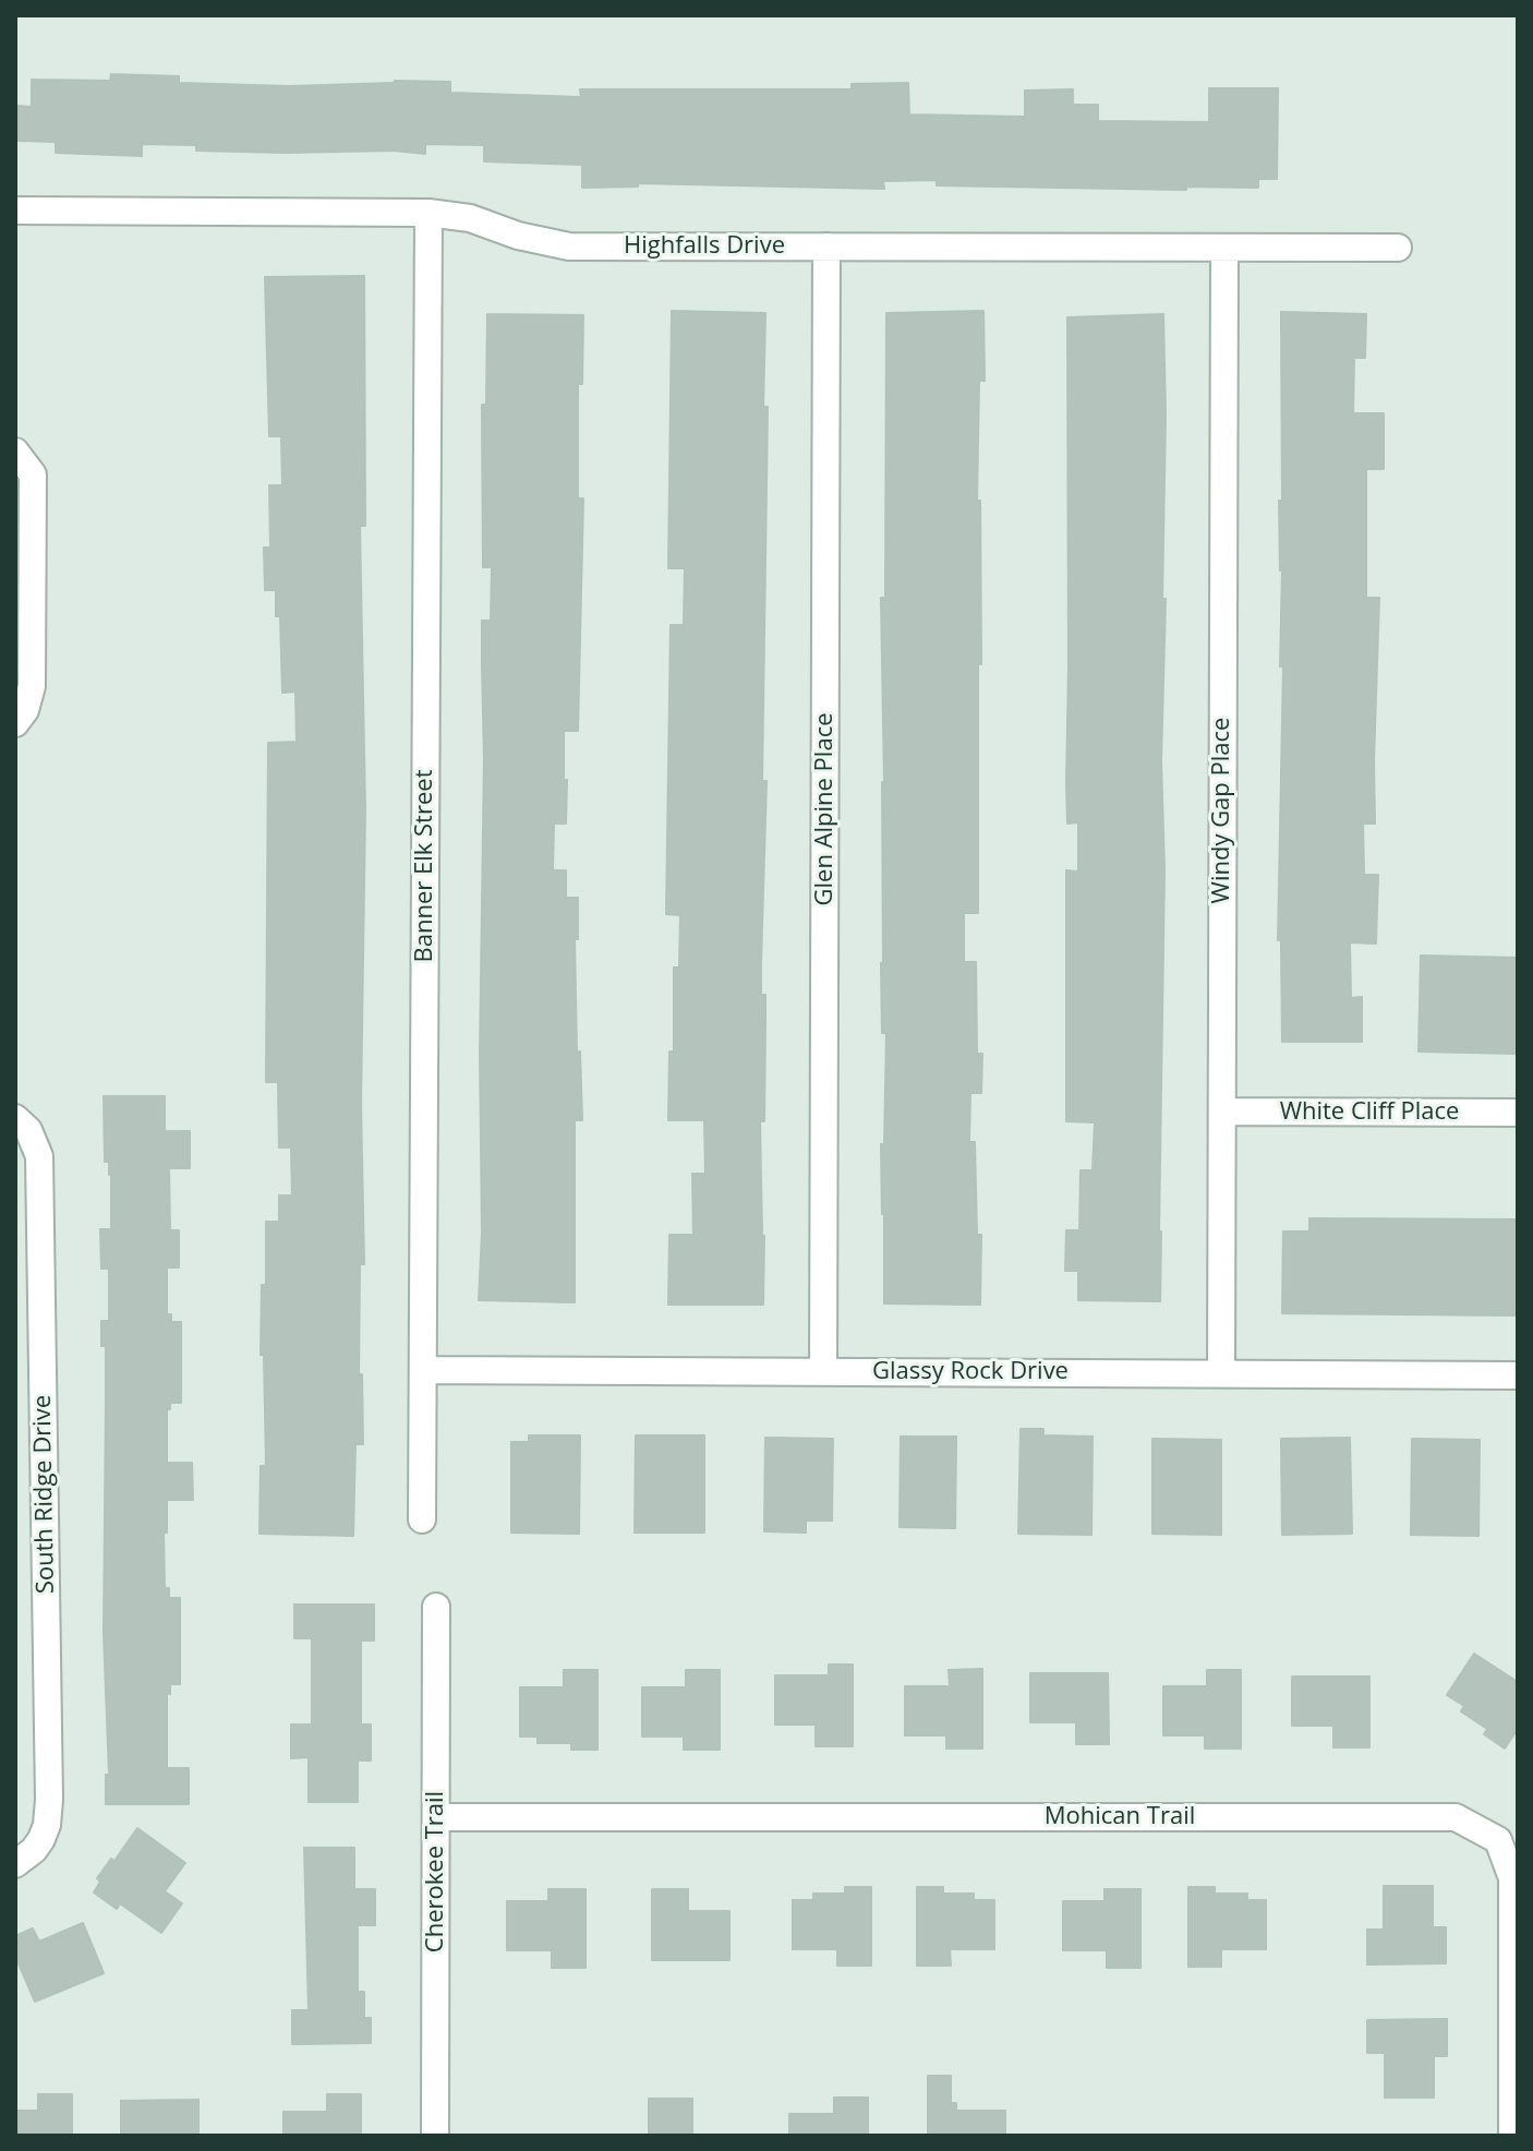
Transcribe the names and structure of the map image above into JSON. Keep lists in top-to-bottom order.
{
  "streets": {
    "street": [
      "Highfalls Drive",
      "Glen Alpine Place",
      "Windy Gap Place",
      "Banner Elk Street",
      "White Cliff Place",
      "Glassy Rock Drive",
      "South Ridge Drive",
      "Mohican Trail",
      "Cherokee Trail"
    ]
  },
  "crossings": [
    ["Highfalls Drive", "Glen Alpine Place"],
    ["Highfalls Drive", "Windy Gap Place"],
    ["Highfalls Drive", "Banner Elk Street"],
    ["Glen Alpine Place", "Glassy Rock Drive"],
    ["Windy Gap Place", "White Cliff Place"],
    ["Windy Gap Place", "Glassy Rock Drive"],
    ["Banner Elk Street", "Glassy Rock Drive"],
    ["Mohican Trail", "Cherokee Trail"]
  ]
}
